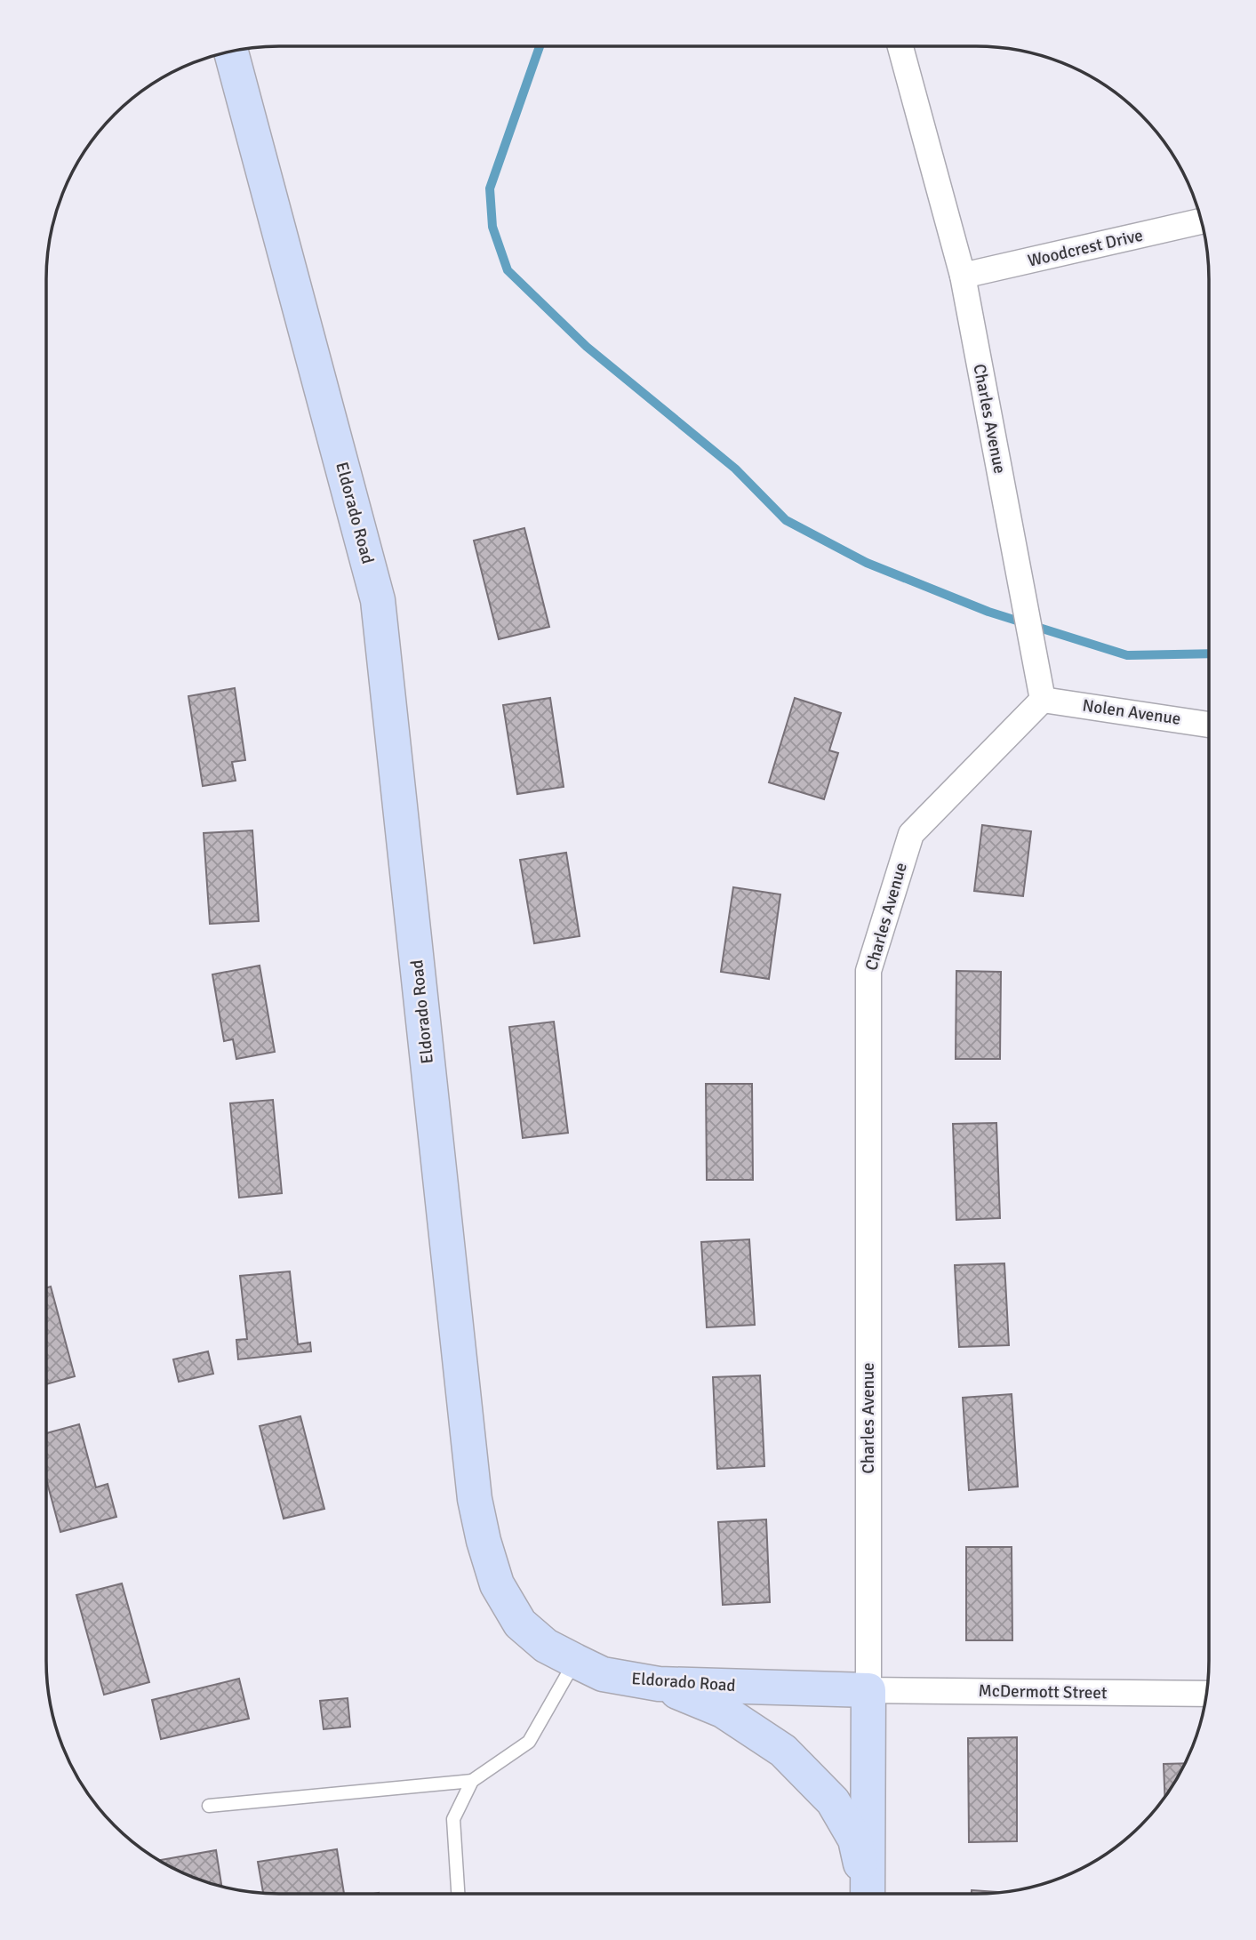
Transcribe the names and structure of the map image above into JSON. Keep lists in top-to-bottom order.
{
  "streets": {
    "street": [
      "Woodcrest Drive",
      "Charles Avenue",
      "Eldorado Road",
      "Nolen Avenue",
      "McDermott Street"
    ]
  },
  "crossings": [
    ["Woodcrest Drive", "Charles Avenue"],
    ["Charles Avenue", "Eldorado Road"],
    ["Charles Avenue", "Nolen Avenue"],
    ["Charles Avenue", "McDermott Street"],
    ["Eldorado Road", "McDermott Street"]
  ]
}
